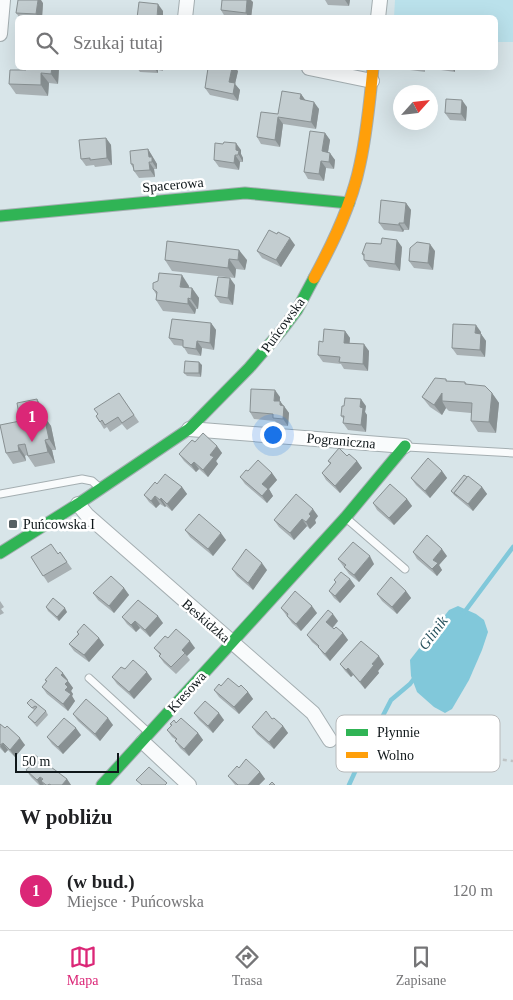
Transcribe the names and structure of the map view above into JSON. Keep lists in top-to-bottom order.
{
  "streets": {
    "street": [
      "Spacerowa",
      "Puńcowska",
      "Pograniczna",
      "Beskidzka",
      "Kresowa"
    ]
  },
  "crossings": [
    ["Spacerowa", "Puńcowska"],
    ["Puńcowska", "Pograniczna"],
    ["Puńcowska", "Beskidzka"],
    ["Pograniczna", "Beskidzka"],
    ["Pograniczna", "Kresowa"],
    ["Beskidzka", "Kresowa"]
  ],
  "water": ["Glinik"],
  "places": {
    "transit": ["Puńcowska I"]
  },
  "legend": ["Płynnie", "Wolno"],
  "scale_bar": "50 m",
  "north": "top right",
  "page": {
    "search": "Szukaj tutaj",
    "pins": "1",
    "scale": "50 m",
    "heading": "W pobliżu",
    "list": [
      {
        "mark": "1",
        "name": "(w bud.)",
        "note": "Miejsce · Puńcowska",
        "value": "120 m"
      }
    ],
    "nav": ["Mapa", "Trasa", "Zapisane"]
  }
}
